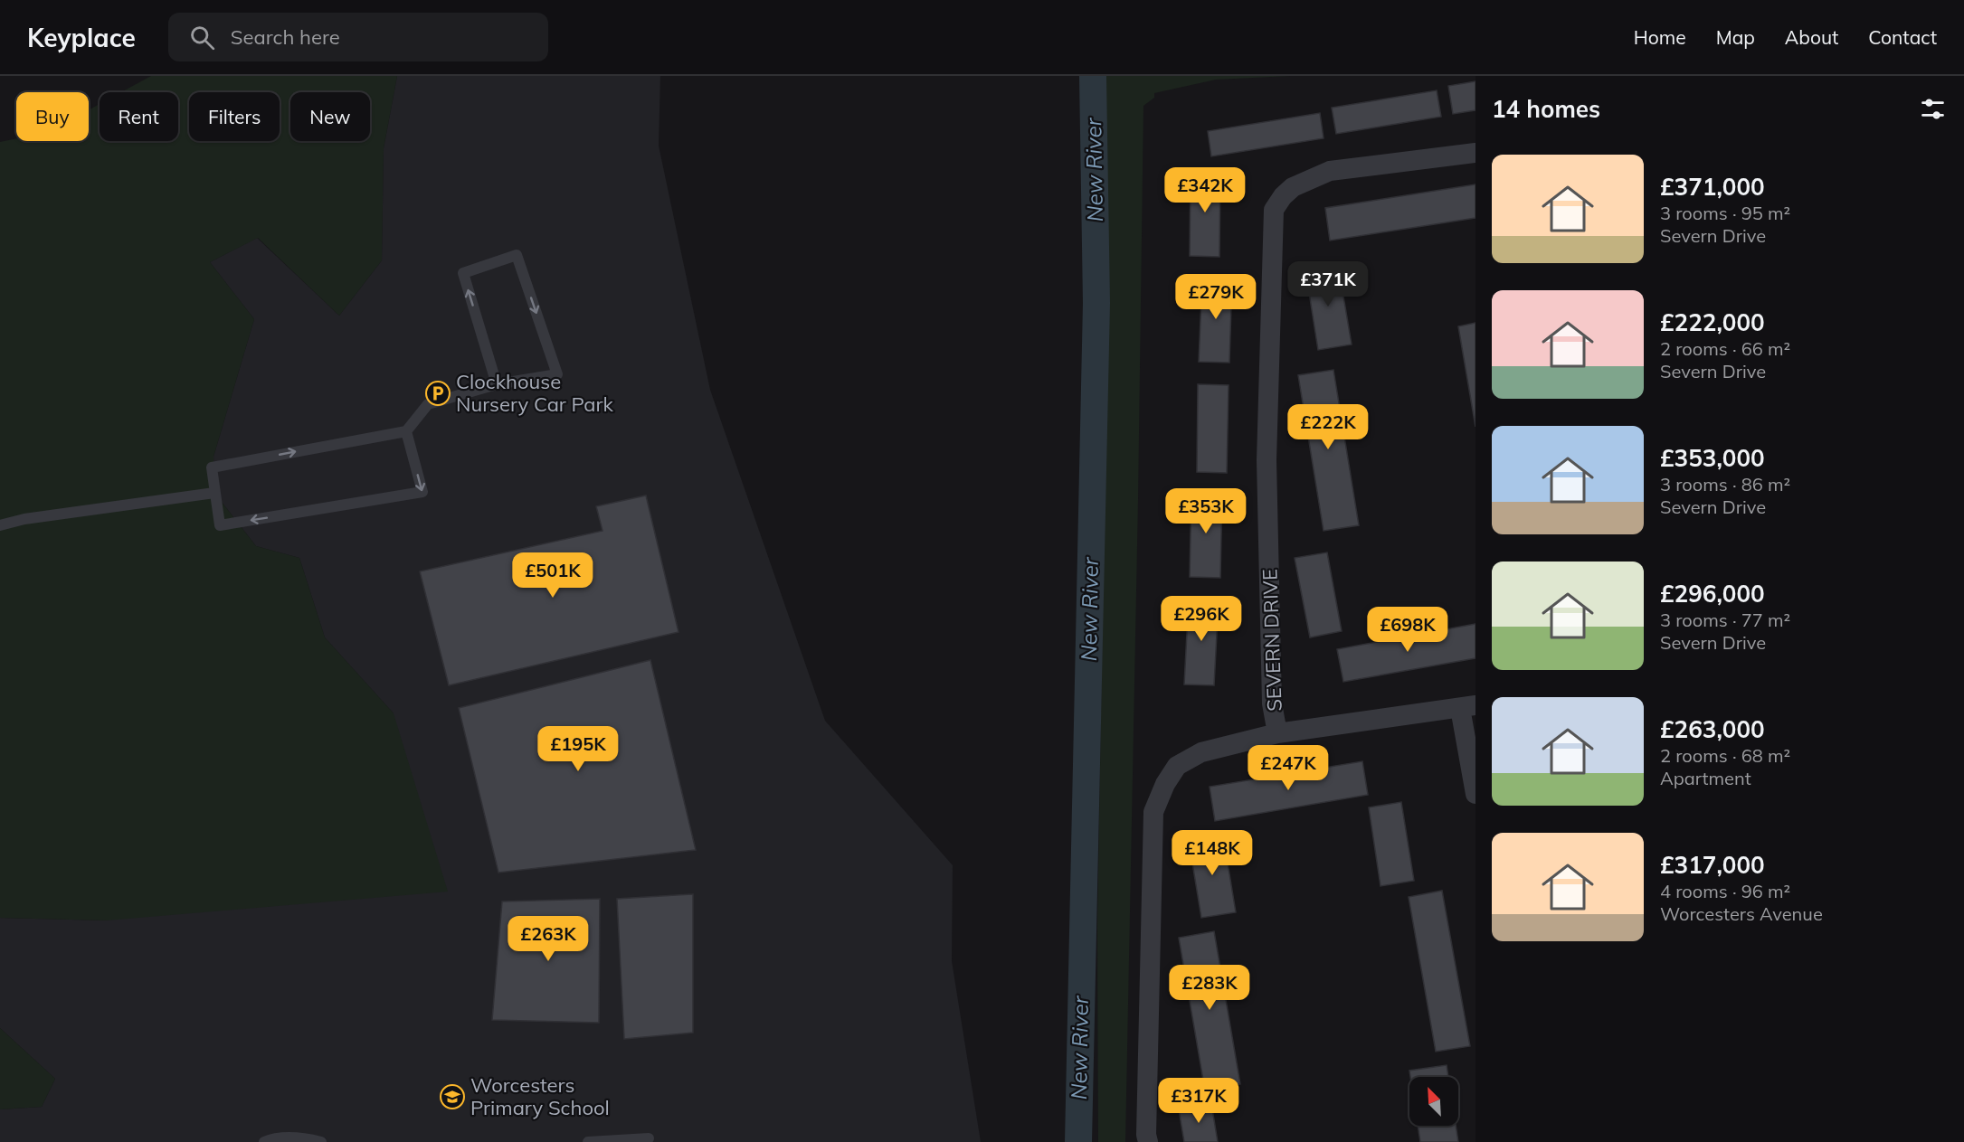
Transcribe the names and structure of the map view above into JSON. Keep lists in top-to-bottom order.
{
  "streets": {
    "street": ["SEVERN DRIVE"]
  },
  "water": ["New River"],
  "places": {
    "parking": ["Clockhouse Nursery Car Park"],
    "school or university": ["Worcesters Primary School"]
  },
  "north": "top left",
  "page": {
    "header": "Keyplace",
    "search": "Search here",
    "nav": [
      "Home",
      "Map",
      "About",
      "Contact"
    ],
    "heading": "14 homes",
    "chip": [
      "Buy",
      "Rent",
      "Filters",
      "New"
    ],
    "list": [
      {
        "name": "£371,000",
        "note": "3 rooms · 95 m² · Severn Drive"
      },
      {
        "name": "£222,000",
        "note": "2 rooms · 66 m² · Severn Drive"
      },
      {
        "name": "£353,000",
        "note": "3 rooms · 86 m² · Severn Drive"
      },
      {
        "name": "£296,000",
        "note": "3 rooms · 77 m² · Severn Drive"
      },
      {
        "name": "£263,000",
        "note": "2 rooms · 68 m² · Apartment"
      },
      {
        "name": "£317,000",
        "note": "4 rooms · 96 m² · Worcesters Avenue"
      }
    ],
    "price": [
      "£342K",
      "£371K",
      "£279K",
      "£222K",
      "£353K",
      "£501K",
      "£296K",
      "£698K",
      "£195K",
      "£247K",
      "£148K",
      "£263K",
      "£283K",
      "£317K"
    ]
  }
}
